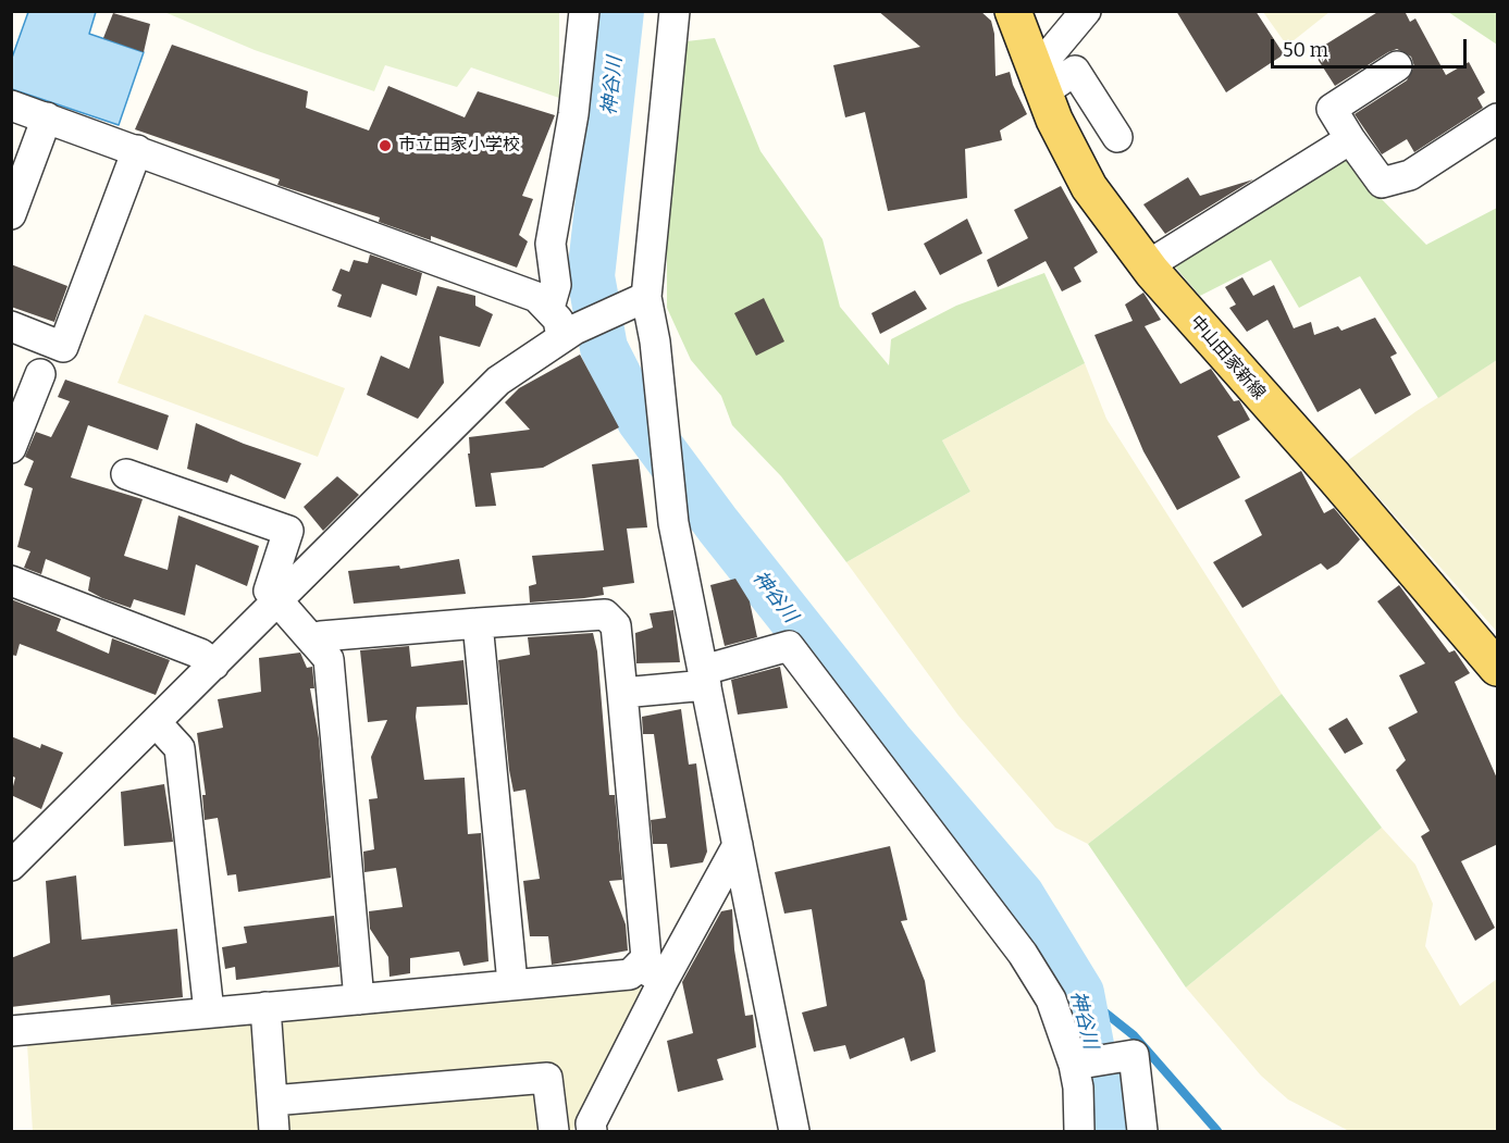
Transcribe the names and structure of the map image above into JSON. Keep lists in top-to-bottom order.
{
  "streets": {
    "main road": ["中山田家新線"]
  },
  "water": ["神谷川"],
  "places": ["市立田家小学校"],
  "scale_bar": "50 m"
}
